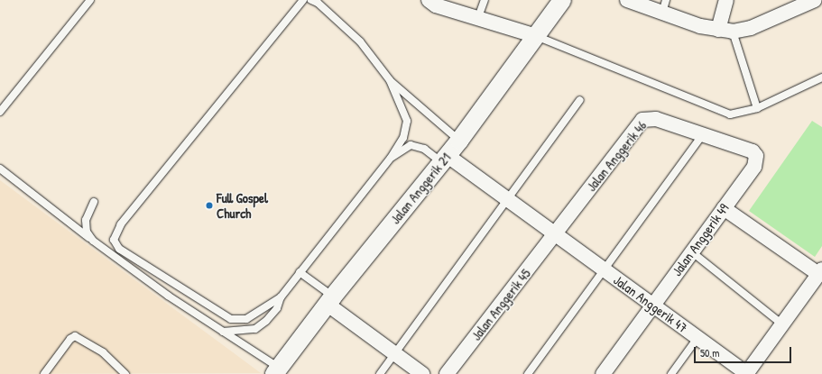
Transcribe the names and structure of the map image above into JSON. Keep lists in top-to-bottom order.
{
  "streets": {
    "street": [
      "Jalan Anggerik 46",
      "Jalan Anggerik 21",
      "Jalan Anggerik 49",
      "Jalan Anggerik 47",
      "Jalan Anggerik 45"
    ]
  },
  "crossings": [
    ["Jalan Anggerik 46", "Jalan Anggerik 49"],
    ["Jalan Anggerik 46", "Jalan Anggerik 47"],
    ["Jalan Anggerik 46", "Jalan Anggerik 45"],
    ["Jalan Anggerik 21", "Jalan Anggerik 47"],
    ["Jalan Anggerik 49", "Jalan Anggerik 47"],
    ["Jalan Anggerik 47", "Jalan Anggerik 45"]
  ],
  "places": ["Full Gospel Church"],
  "scale_bar": "50 m"
}
